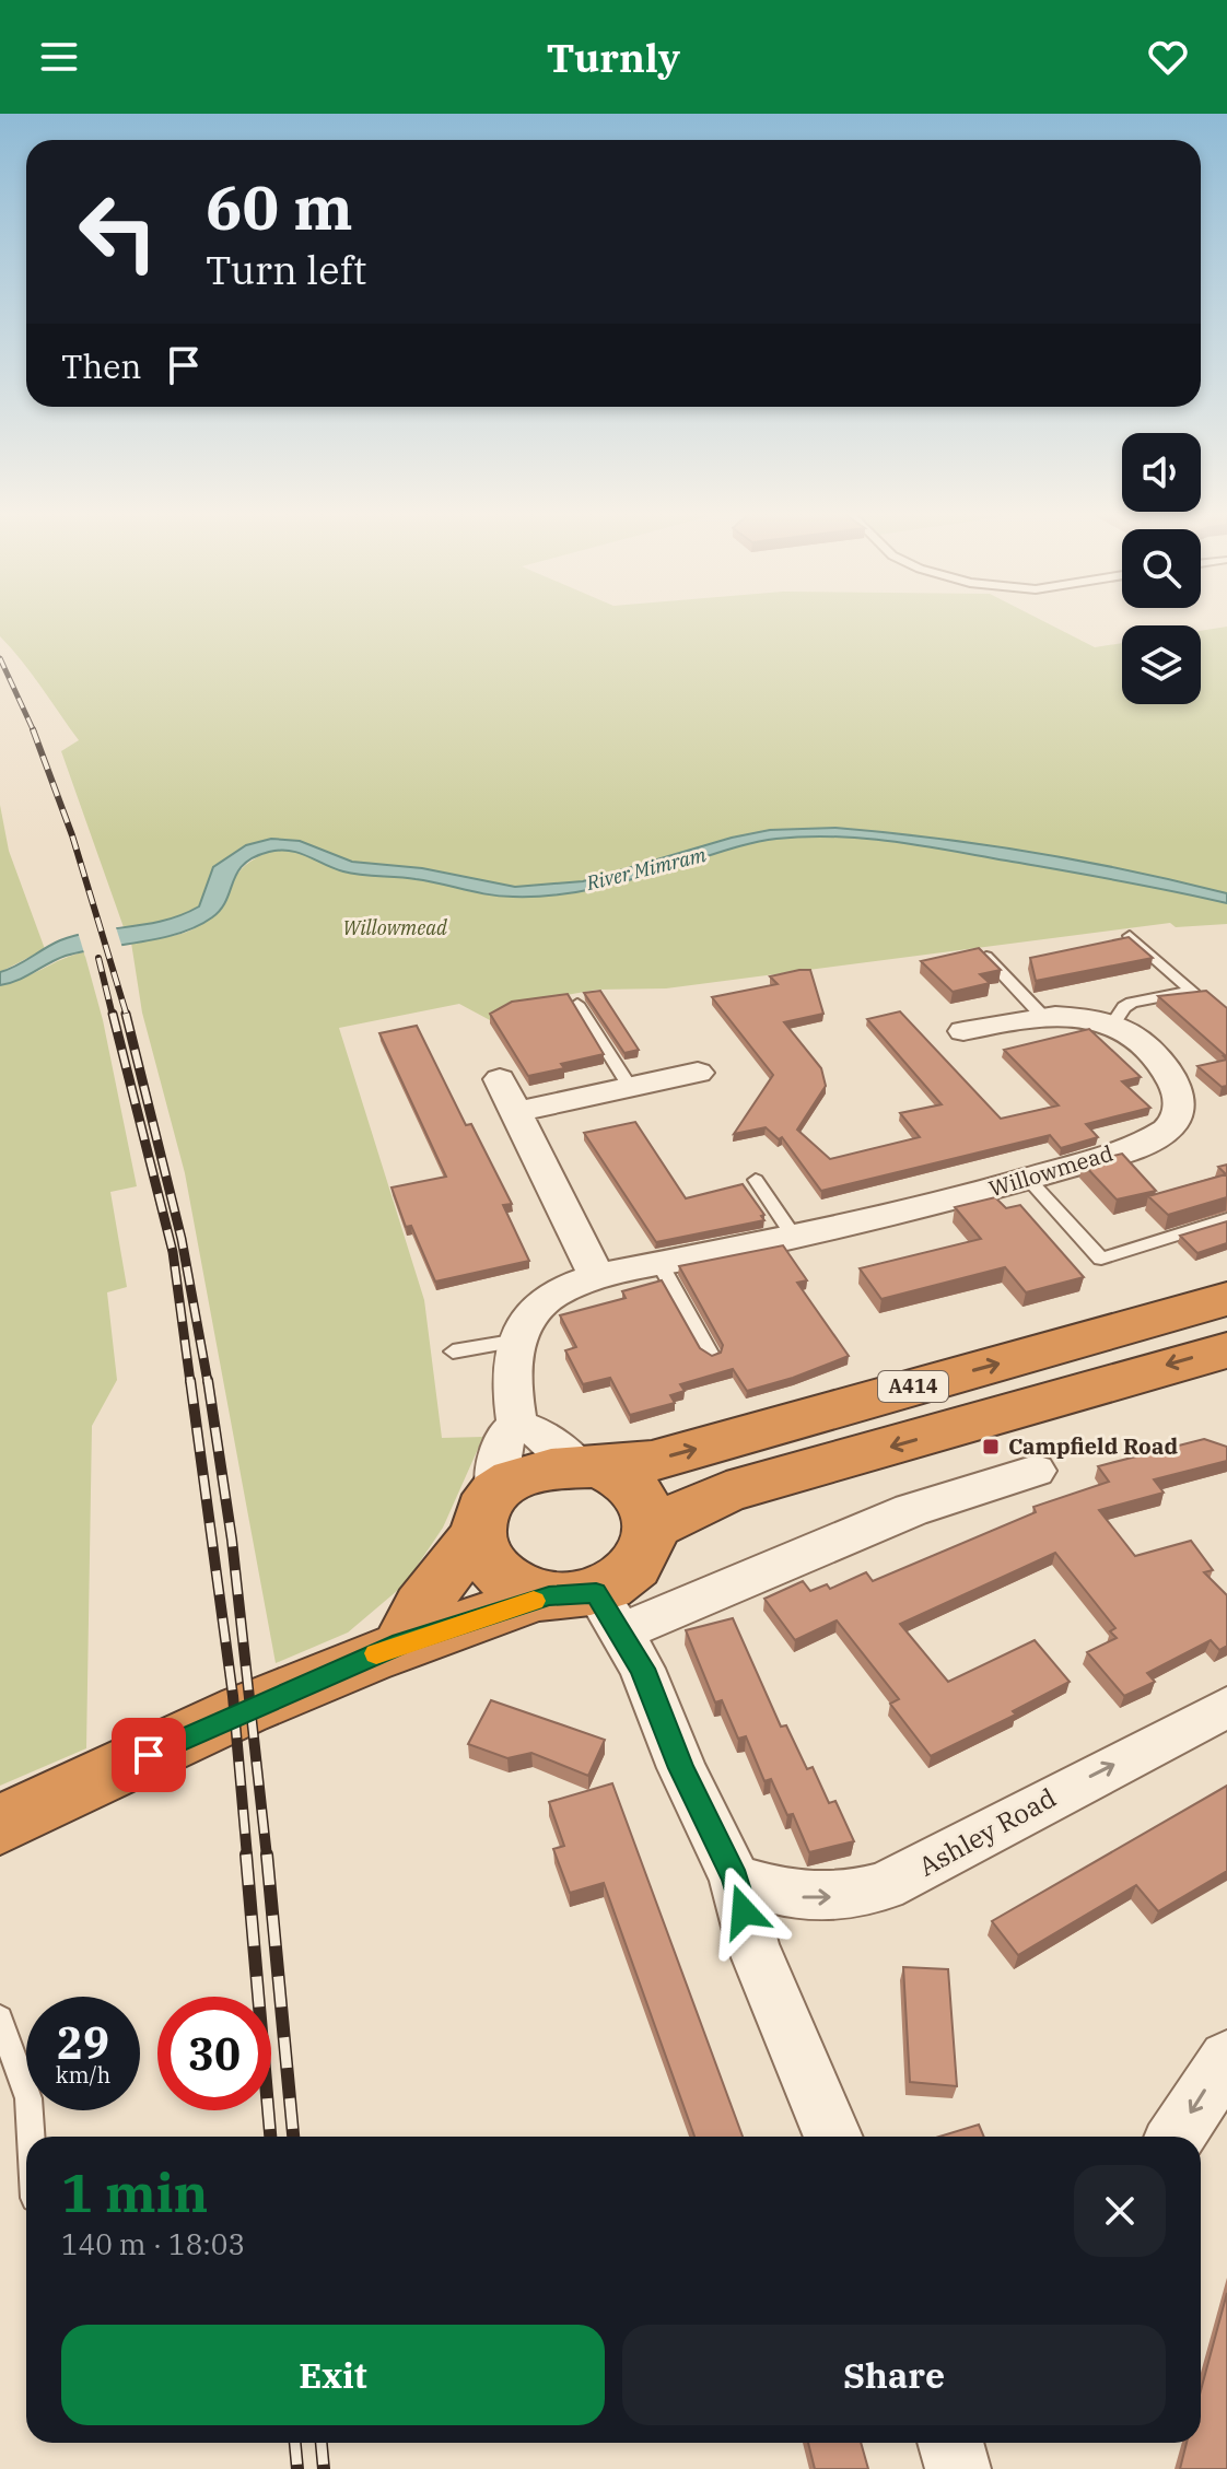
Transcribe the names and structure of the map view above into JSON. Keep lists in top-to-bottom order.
{
  "streets": {
    "highway": ["A414"],
    "street": ["Willowmead", "Ashley Road"]
  },
  "crossings": [
    ["Willowmead", "A414"]
  ],
  "water": ["River Mimram"],
  "parks": ["Willowmead"],
  "places": {
    "transit": ["Campfield Road"]
  },
  "page": {
    "header": "Turnly",
    "turn": ["60 m", "Turn left"],
    "then": "Then",
    "speed": "29 km/h",
    "limit": "30",
    "heading": ["1 min", "140 m · 18:03"],
    "buttons": ["Exit", "Share"]
  }
}
